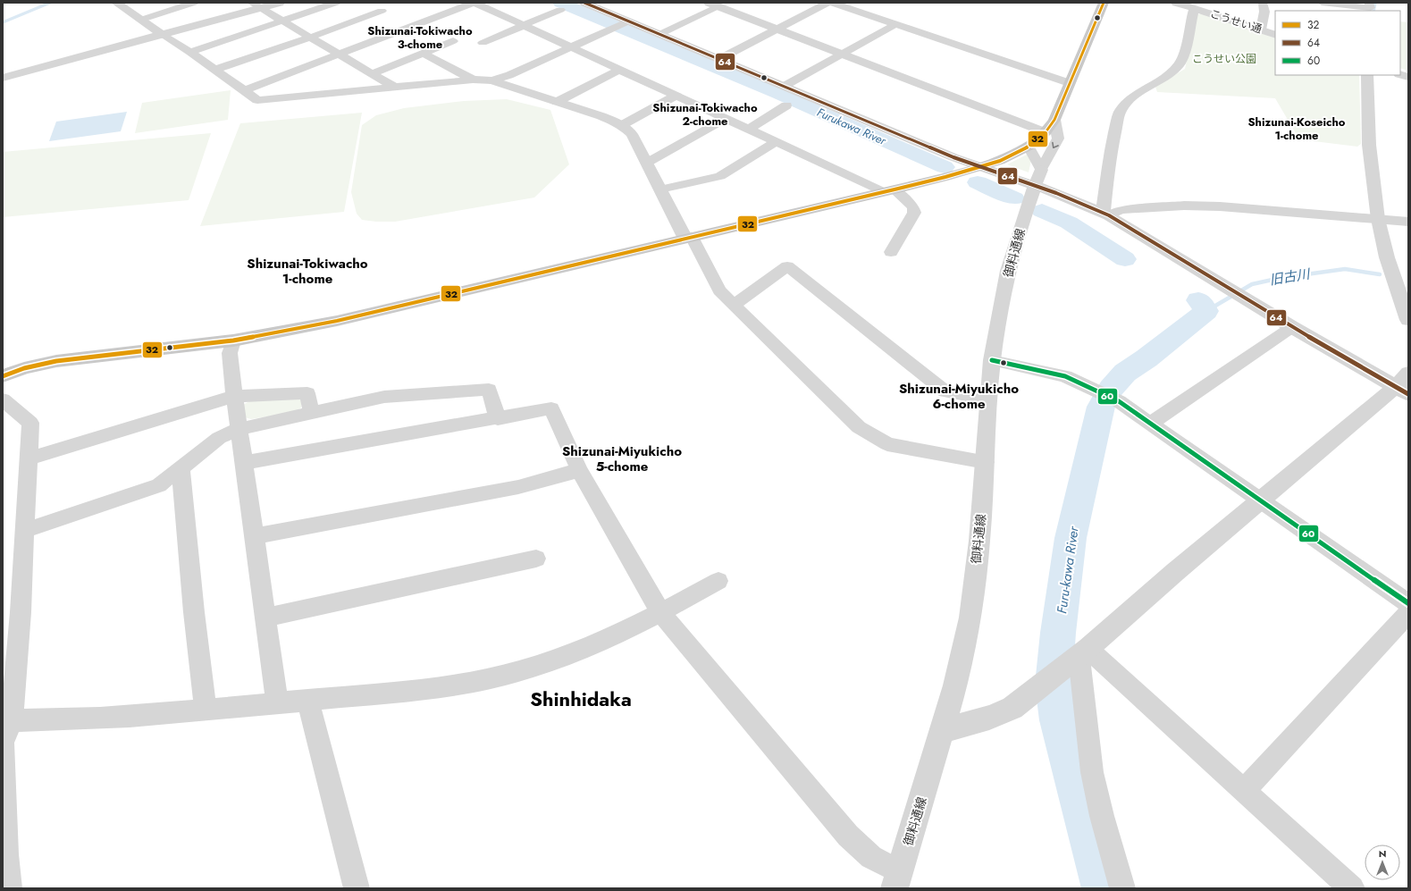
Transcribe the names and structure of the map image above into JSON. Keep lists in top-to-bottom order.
{
  "streets": {
    "street": ["こうせい通", "御料通線"]
  },
  "districts": [
    "Shizunai-Tokiwacho 3-chome",
    "Shizunai-Tokiwacho 2-chome",
    "Shizunai-Koseicho 1-chome",
    "Shizunai-Tokiwacho 1-chome",
    "Shizunai-Miyukicho 6-chome",
    "Shizunai-Miyukicho 5-chome",
    "Shinhidaka"
  ],
  "water": ["Furukawa River", "旧古川", "Furu-kawa River"],
  "parks": ["こうせい公園"],
  "lines": ["transit line 32", "transit line 64", "transit line 60"],
  "legend": ["32", "64", "60"],
  "north": "top"
}
